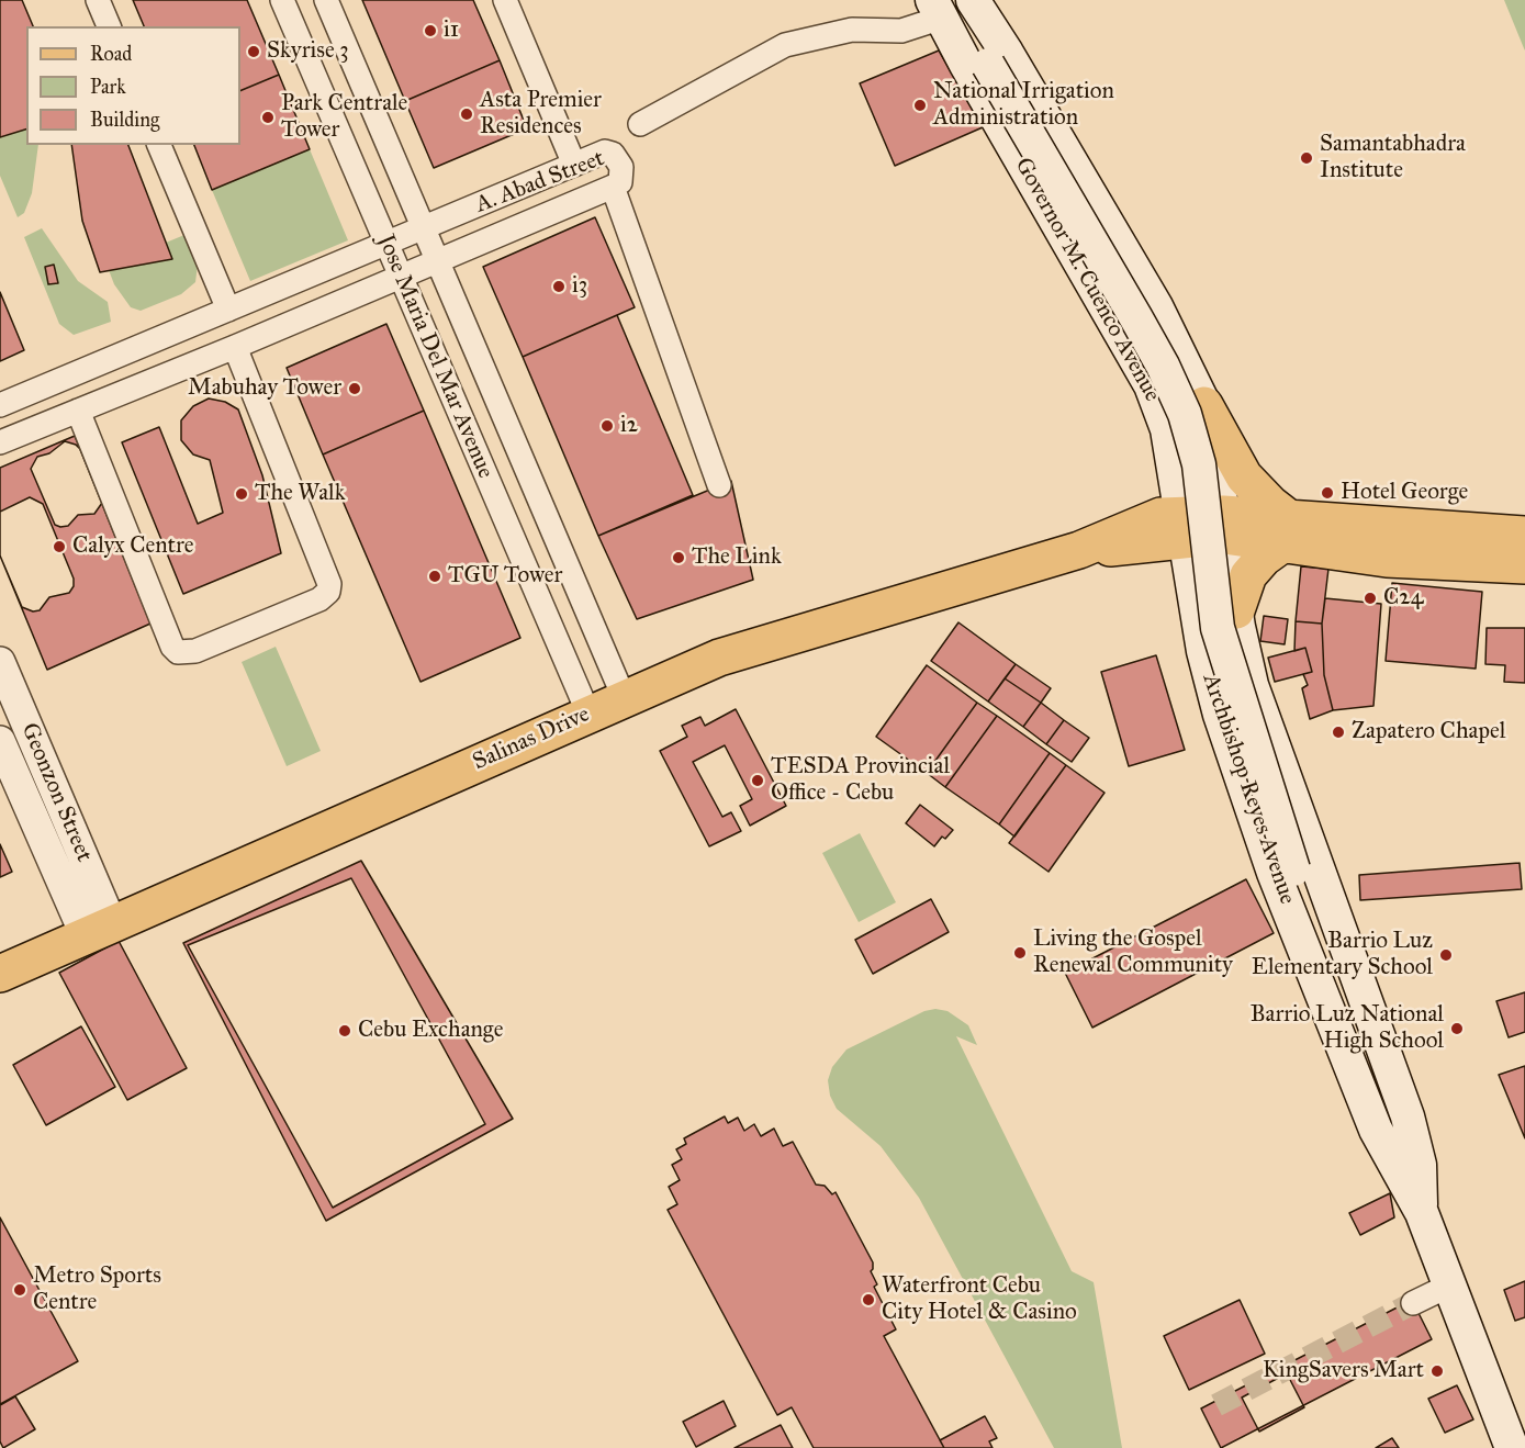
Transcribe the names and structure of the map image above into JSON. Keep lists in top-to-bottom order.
{
  "streets": {
    "main road": ["Governor M. Cuenco Avenue", "Salinas Drive", "Archbishop Reyes Avenue"],
    "street": ["A. Abad Street", "Jose Maria Del Mar Avenue", "Geonzon Street"]
  },
  "crossings": [
    ["A. Abad Street", "Jose Maria Del Mar Avenue"],
    ["Governor M. Cuenco Avenue", "Salinas Drive"],
    ["Governor M. Cuenco Avenue", "Archbishop Reyes Avenue"],
    ["Jose Maria Del Mar Avenue", "Salinas Drive"],
    ["Salinas Drive", "Archbishop Reyes Avenue"],
    ["Salinas Drive", "Geonzon Street"]
  ],
  "places": [
    "i1",
    "Skyrise 3",
    "National Irrigation Administration",
    "Asta Premier Residences",
    "Park Centrale Tower",
    "Samantabhadra Institute",
    "i3",
    "Mabuhay Tower",
    "i2",
    "Hotel George",
    "The Walk",
    "Calyx Centre",
    "The Link",
    "TGU Tower",
    "C24",
    "Zapatero Chapel",
    "TESDA Provincial Office - Cebu",
    "Living the Gospel Renewal Community",
    "Barrio Luz Elementary School",
    "Barrio Luz National High School",
    "Cebu Exchange",
    "Metro Sports Centre",
    "Waterfront Cebu City Hotel & Casino",
    "KingSavers Mart"
  ],
  "legend": ["Road", "Park", "Building"]
}
